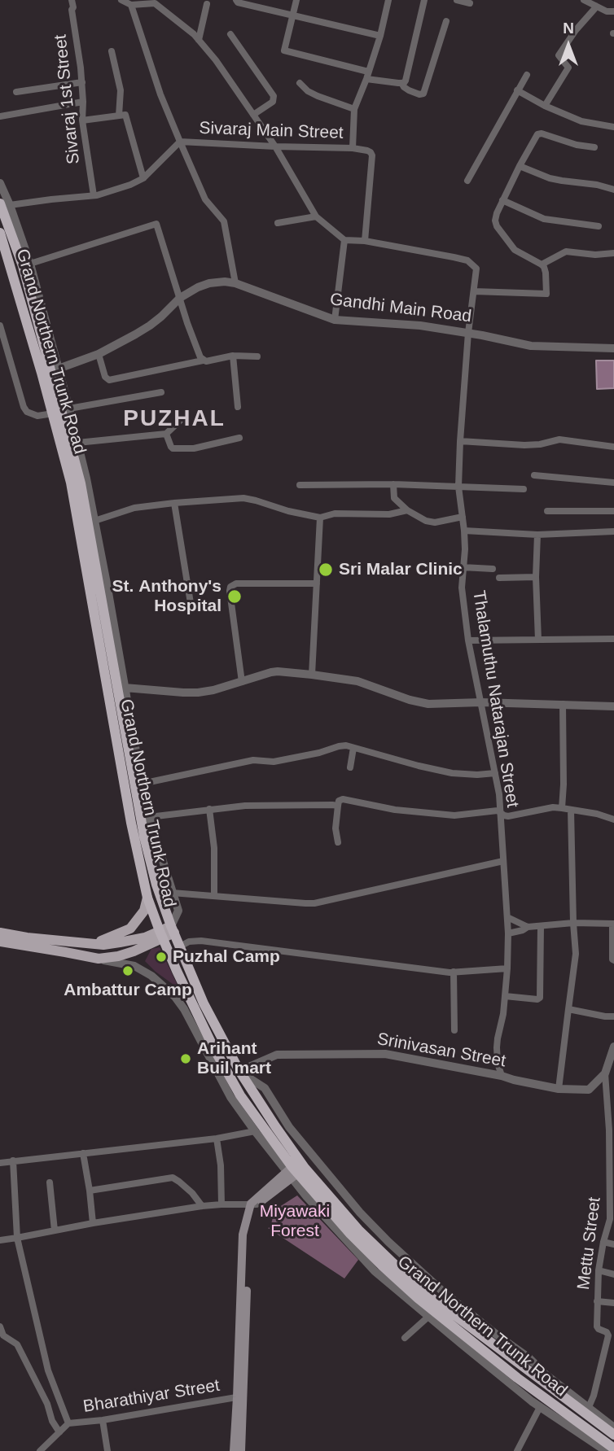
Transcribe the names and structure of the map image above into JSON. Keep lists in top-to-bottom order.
{
  "streets": {
    "highway": ["Grand Northern Trunk Road"],
    "street": [
      "Sivaraj 1st Street",
      "Sivaraj Main Street",
      "Gandhi Main Road",
      "Thalamuthu Natarajan Street",
      "Srinivasan Street",
      "Mettu Street",
      "Bharathiyar Street"
    ]
  },
  "crossings": [
    ["Sivaraj 1st Street", "Sivaraj Main Street"],
    ["Sivaraj Main Street", "Grand Northern Trunk Road"],
    ["Sivaraj Main Street", "Thalamuthu Natarajan Street"],
    ["Gandhi Main Road", "Grand Northern Trunk Road"],
    ["Gandhi Main Road", "Thalamuthu Natarajan Street"],
    ["Grand Northern Trunk Road", "Srinivasan Street"],
    ["Grand Northern Trunk Road", "Mettu Street"],
    ["Thalamuthu Natarajan Street", "Srinivasan Street"],
    ["Srinivasan Street", "Mettu Street"]
  ],
  "districts": ["PUZHAL"],
  "parks": ["Miyawaki Forest"],
  "places": [
    "Sri Malar Clinic",
    "St. Anthony's Hospital",
    "Puzhal Camp",
    "Ambattur Camp",
    "Arihant Buil mart"
  ],
  "north": "top"
}
